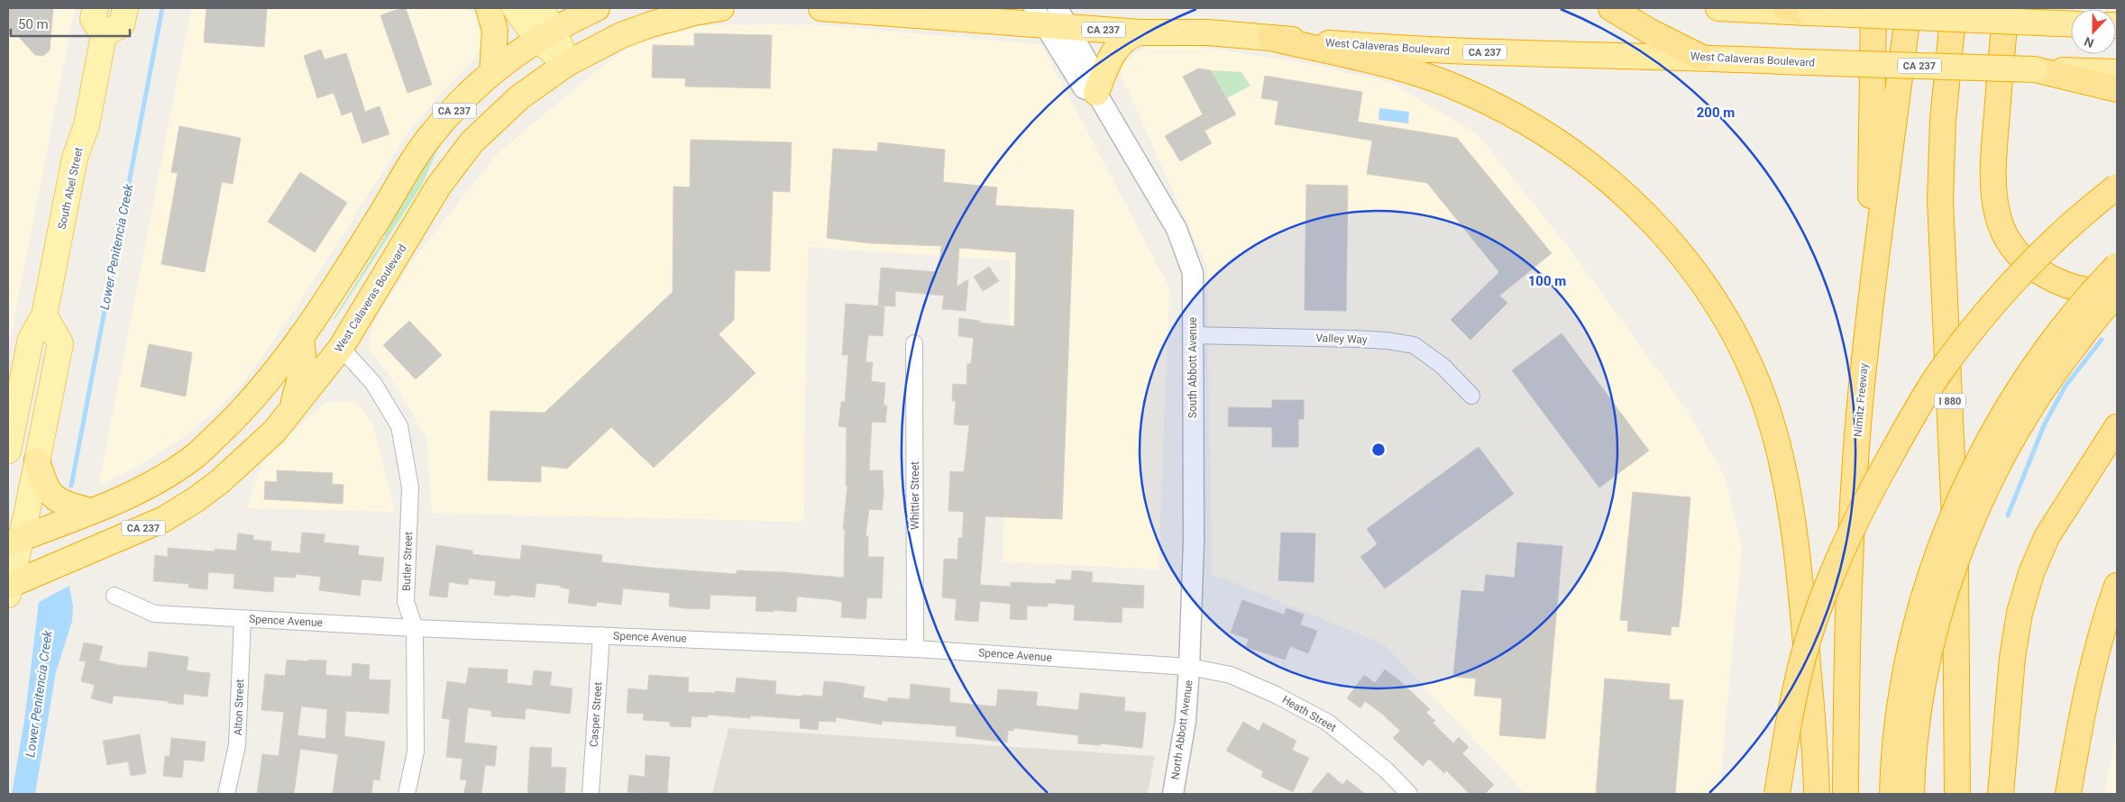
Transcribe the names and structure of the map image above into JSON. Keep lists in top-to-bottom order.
{
  "streets": {
    "highway": [
      "CA 237",
      "West Calaveras Boulevard",
      "Nimitz Freeway",
      "I 880"
    ],
    "main road": ["South Abel Street"],
    "street": [
      "Valley Way",
      "South Abbott Avenue",
      "Whittier Street",
      "Butler Street",
      "Spence Avenue",
      "Alton Street",
      "Heath Street",
      "Casper Street",
      "North Abbott Avenue"
    ]
  },
  "crossings": [
    ["West Calaveras Boulevard", "South Abbott Avenue"],
    ["West Calaveras Boulevard", "Butler Street"],
    ["Valley Way", "South Abbott Avenue"],
    ["South Abbott Avenue", "Spence Avenue"],
    ["South Abbott Avenue", "Heath Street"],
    ["South Abbott Avenue", "North Abbott Avenue"],
    ["Whittier Street", "Spence Avenue"],
    ["Butler Street", "Spence Avenue"],
    ["Spence Avenue", "Alton Street"],
    ["Spence Avenue", "Heath Street"],
    ["Spence Avenue", "Casper Street"],
    ["Spence Avenue", "North Abbott Avenue"],
    ["Heath Street", "North Abbott Avenue"]
  ],
  "water": ["Lower Penitencia Creek"],
  "scale_bar": "50 m",
  "north": "bottom",
  "rings": ["200 m", "100 m"]
}
